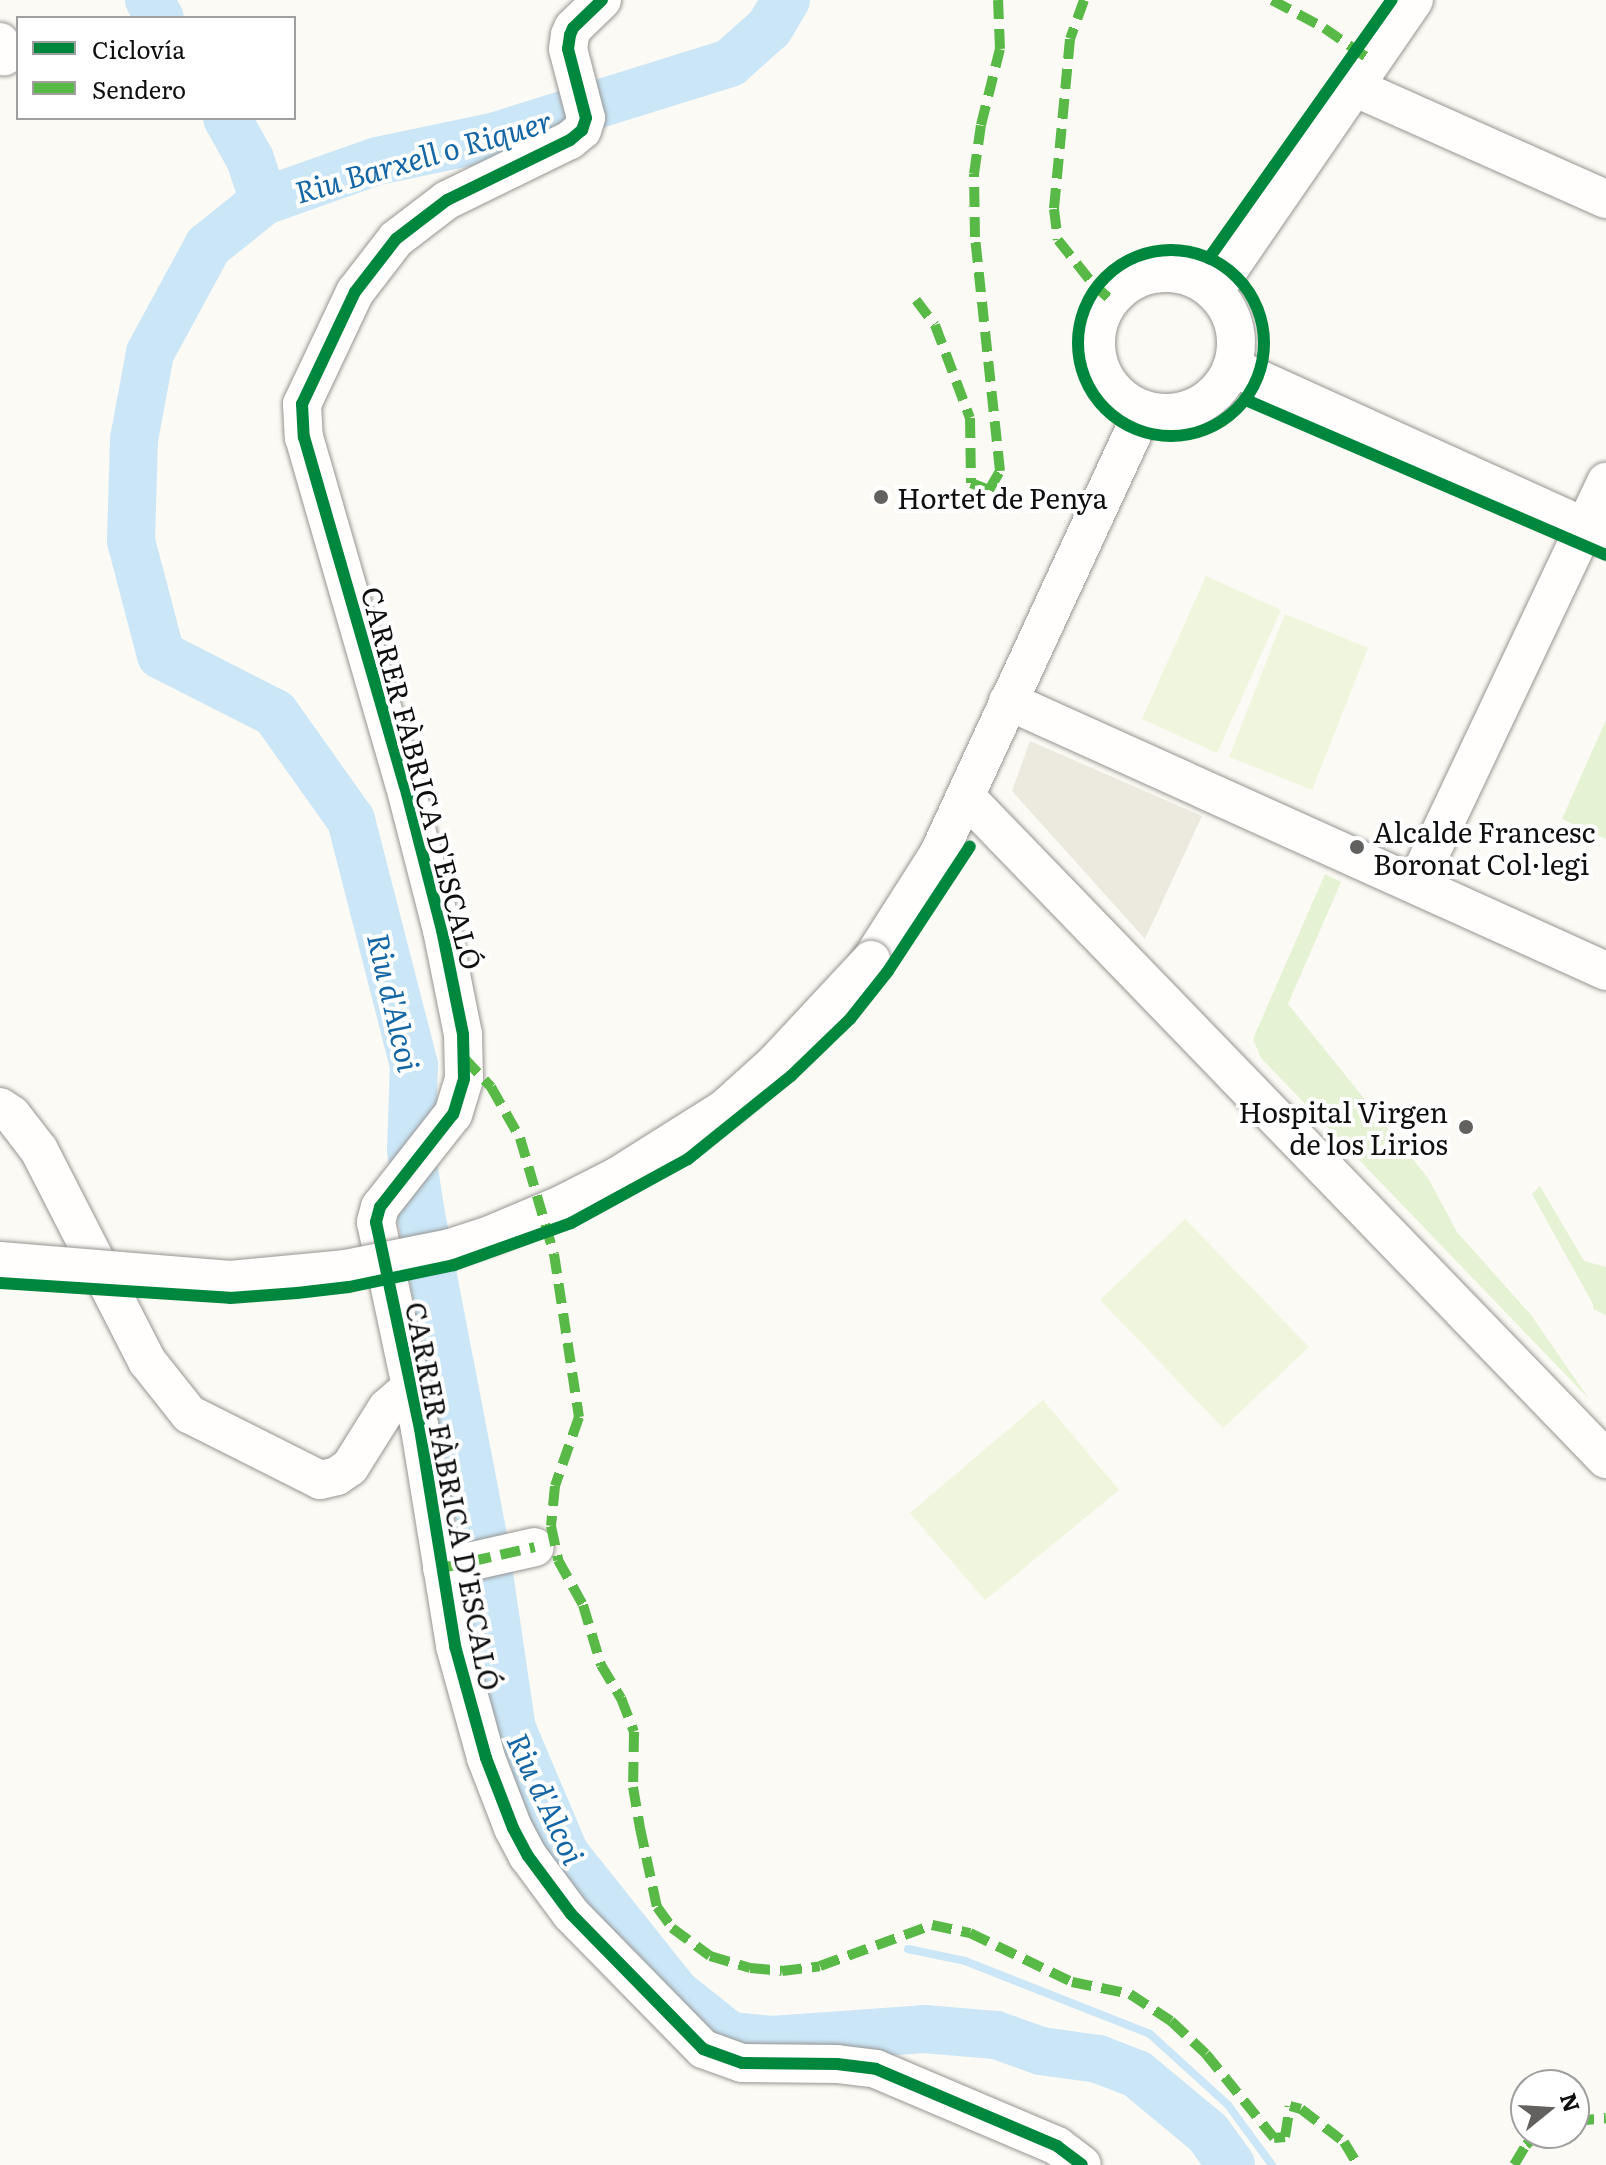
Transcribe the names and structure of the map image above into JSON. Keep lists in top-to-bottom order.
{
  "streets": {
    "street": ["CARRER FÀBRICA D'ESCALÓ"]
  },
  "water": ["Riu Barxell o Riquer", "Riu d'Alcoi"],
  "places": ["Hortet de Penya", "Alcalde Francesc Boronat Col·legi", "Hospital Virgen de los Lirios"],
  "legend": ["Ciclovía", "Sendero"],
  "north": "right"
}
